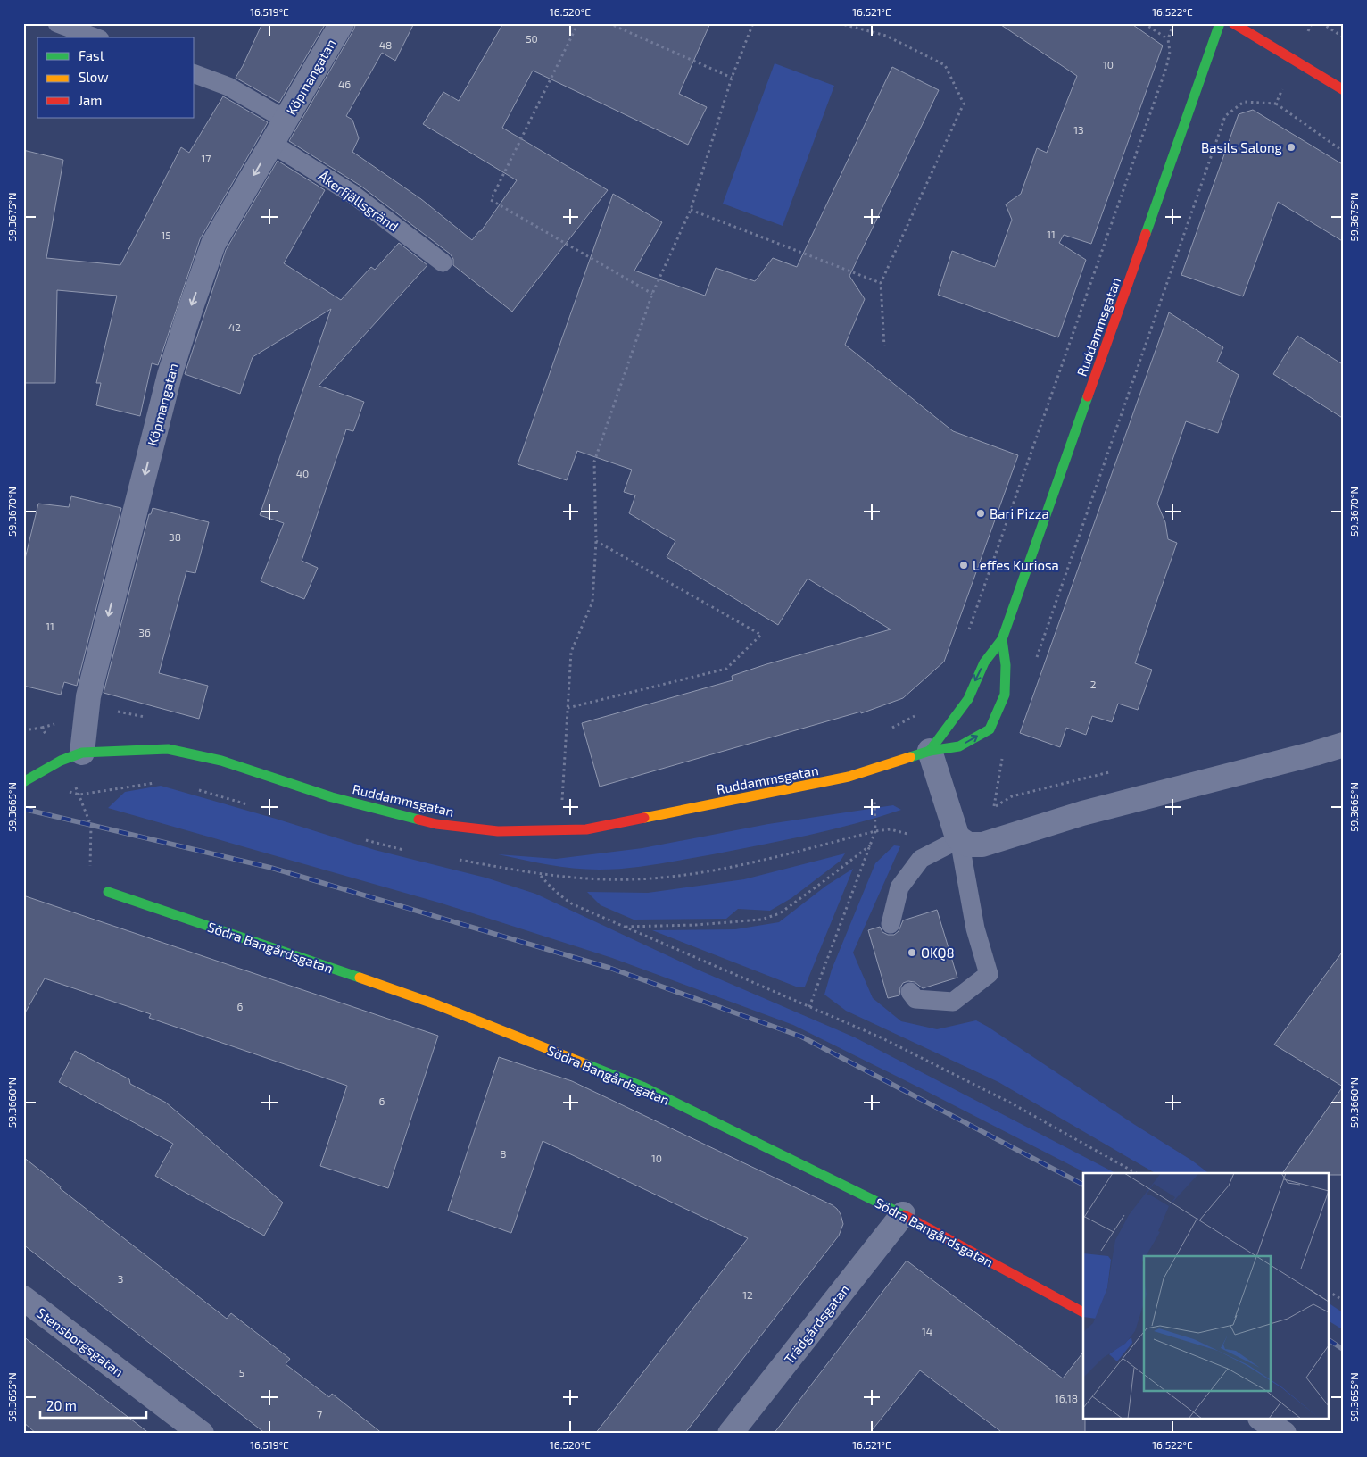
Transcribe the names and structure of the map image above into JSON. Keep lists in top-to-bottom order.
{
  "streets": {
    "street": [
      "Köpmangatan",
      "Ruddammsgatan",
      "Södra Bangårdsgatan",
      "Trädgårdsgatan",
      "Stensborgsgatan"
    ],
    "lane": ["Åkerfjällsgränd"]
  },
  "crossings": [
    ["Köpmangatan", "Åkerfjällsgränd"],
    ["Köpmangatan", "Ruddammsgatan"],
    ["Södra Bangårdsgatan", "Trädgårdsgatan"]
  ],
  "one_way": ["Köpmangatan"],
  "places": [
    "Basils Salong",
    "Bari Pizza",
    "Leffes Kuriosa",
    "OKQ8"
  ],
  "house_numbers": [
    "50",
    "48",
    "10",
    "46",
    "13",
    "17",
    "11",
    "15",
    "42",
    "40",
    "38",
    "11",
    "36",
    "2",
    "6",
    "6",
    "8",
    "10",
    "3",
    "12",
    "14",
    "5",
    "16,18",
    "7"
  ],
  "legend": ["Fast", "Slow", "Jam"],
  "scale_bar": "20 m",
  "coordinates": [
    "16.519°E",
    "16.520°E",
    "16.521°E",
    "16.522°E",
    "59.3675°N",
    "59.3670°N",
    "59.3665°N",
    "59.3660°N",
    "59.3655°N"
  ]
}
